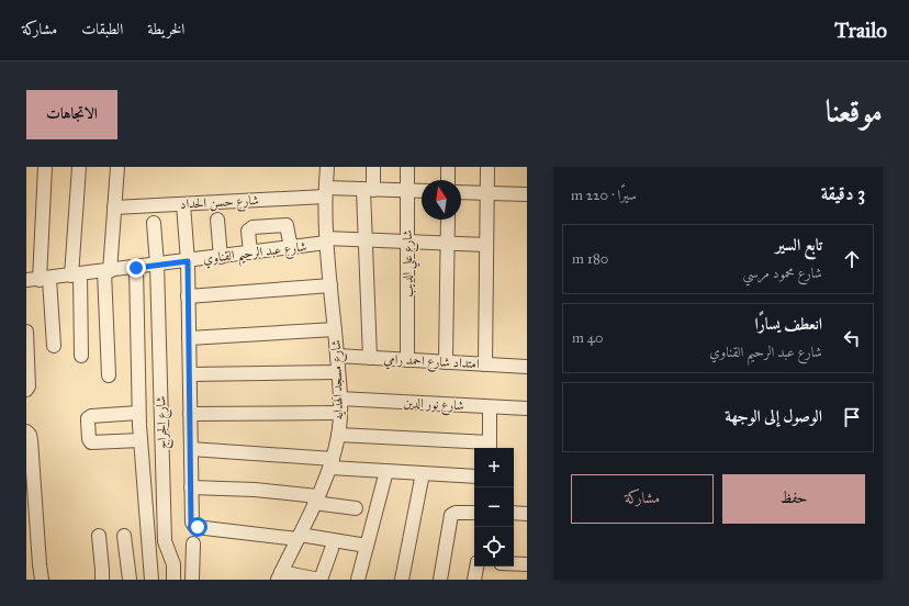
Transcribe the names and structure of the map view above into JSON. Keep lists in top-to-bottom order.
{
  "streets": {
    "street": [
      "شارع حسن الحداد",
      "شارع عبد الرحيم القناوي",
      "شارع علي الديب",
      "امتداد شارع احمد رامي",
      "شارع مسجد الهدايه",
      "شارع نور الدين",
      "شارع الجراج"
    ]
  },
  "crossings": [
    ["شارع حسن الحداد", "شارع علي الديب"],
    ["شارع حسن الحداد", "شارع مسجد الهدايه"],
    ["شارع عبد الرحيم القناوي", "شارع علي الديب"],
    ["شارع عبد الرحيم القناوي", "شارع مسجد الهدايه"],
    ["شارع عبد الرحيم القناوي", "شارع الجراج"],
    ["شارع علي الديب", "امتداد شارع احمد رامي"],
    ["امتداد شارع احمد رامي", "شارع مسجد الهدايه"],
    ["شارع مسجد الهدايه", "شارع نور الدين"]
  ],
  "north": "top",
  "page": {
    "header": "Trailo",
    "nav": ["الخريطة", "الطبقات", "مشاركة"],
    "title": "موقعنا",
    "buttons": [
      "الاتجاهات",
      ["حفظ", "مشاركة"]
    ],
    "heading": ["3 دقيقة", "سيرًا · 220 m"],
    "list": [
      ["تابع السير", "شارع محمود مرسي", "180 m"],
      ["انعطف يسارًا", "شارع عبد الرحيم القناوي", "40 m"],
      "الوصول إلى الوجهة"
    ],
    "map_buttons": ["+", "−"]
  }
}
